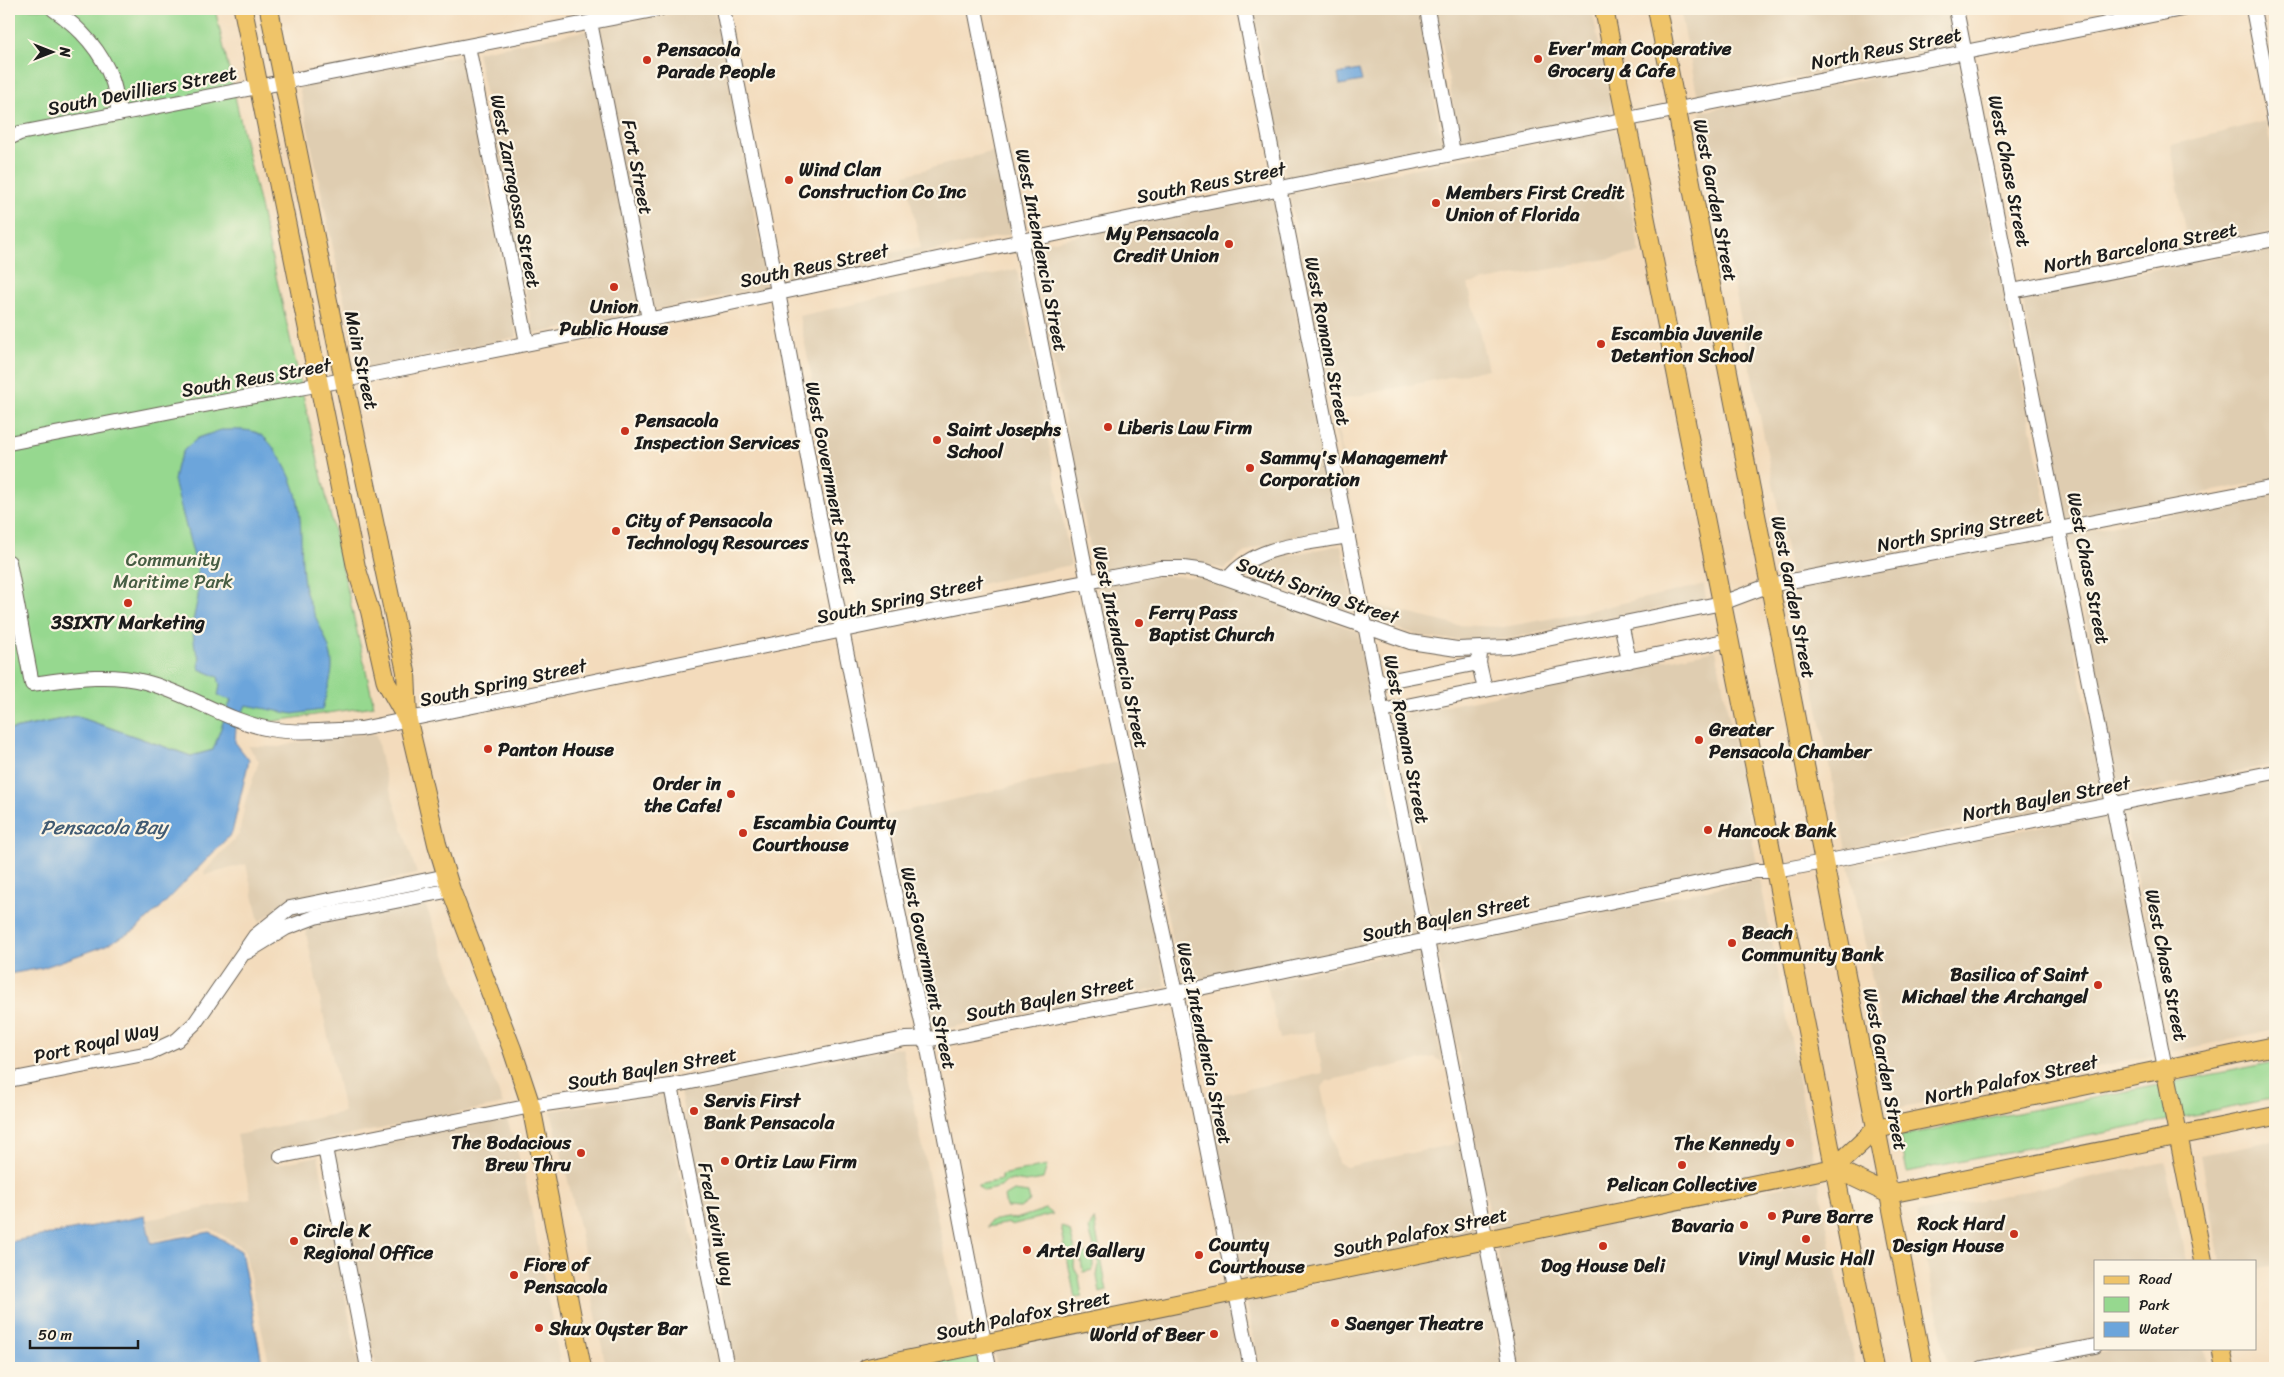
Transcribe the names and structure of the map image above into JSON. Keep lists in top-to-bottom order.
{
  "streets": {
    "main road": [
      "West Chase Street",
      "West Garden Street",
      "Main Street",
      "North Palafox Street",
      "South Palafox Street"
    ],
    "street": [
      "North Reus Street",
      "South Devilliers Street",
      "Fort Street",
      "South Reus Street",
      "West Zarragossa Street",
      "North Barcelona Street",
      "West Intendencia Street",
      "West Romana Street",
      "West Government Street",
      "North Spring Street",
      "South Spring Street",
      "North Baylen Street",
      "South Baylen Street",
      "Port Royal Way",
      "Fred Levin Way"
    ]
  },
  "crossings": [
    ["North Reus Street", "West Chase Street"],
    ["North Reus Street", "South Reus Street"],
    ["North Reus Street", "West Garden Street"],
    ["South Devilliers Street", "Fort Street"],
    ["South Devilliers Street", "West Zarragossa Street"],
    ["South Devilliers Street", "Main Street"],
    ["Fort Street", "South Reus Street"],
    ["West Chase Street", "North Barcelona Street"],
    ["West Chase Street", "North Spring Street"],
    ["West Chase Street", "North Baylen Street"],
    ["West Chase Street", "North Palafox Street"],
    ["South Reus Street", "West Zarragossa Street"],
    ["South Reus Street", "West Intendencia Street"],
    ["South Reus Street", "West Romana Street"],
    ["South Reus Street", "Main Street"],
    ["South Reus Street", "West Government Street"],
    ["West Garden Street", "North Spring Street"],
    ["West Garden Street", "South Spring Street"],
    ["West Garden Street", "North Baylen Street"],
    ["West Garden Street", "South Baylen Street"],
    ["West Garden Street", "North Palafox Street"],
    ["West Intendencia Street", "South Spring Street"],
    ["West Intendencia Street", "South Baylen Street"],
    ["West Intendencia Street", "South Palafox Street"],
    ["West Romana Street", "South Spring Street"],
    ["West Romana Street", "South Baylen Street"],
    ["West Romana Street", "South Palafox Street"],
    ["Main Street", "South Spring Street"],
    ["West Government Street", "South Spring Street"],
    ["West Government Street", "South Baylen Street"],
    ["West Government Street", "South Palafox Street"],
    ["North Spring Street", "South Spring Street"],
    ["North Baylen Street", "South Baylen Street"],
    ["South Baylen Street", "Fred Levin Way"]
  ],
  "water": ["Pensacola Bay"],
  "parks": ["Community Maritime Park"],
  "places": [
    "Ever'man Cooperative Grocery & Cafe",
    "Pensacola Parade People",
    "Wind Clan Construction Co Inc",
    "Members First Credit Union of Florida",
    "My Pensacola Credit Union",
    "Union Public House",
    "Escambia Juvenile Detention School",
    "Liberis Law Firm",
    "Pensacola Inspection Services",
    "Saint Josephs School",
    "Sammy's Management Corporation",
    "City of Pensacola Technology Resources",
    "3SIXTY Marketing",
    "Ferry Pass Baptist Church",
    "Greater Pensacola Chamber",
    "Panton House",
    "Order in the Cafe!",
    "Hancock Bank",
    "Escambia County Courthouse",
    "Beach Community Bank",
    "Basilica of Saint Michael the Archangel",
    "Servis First Bank Pensacola",
    "The Kennedy",
    "The Bodacious Brew Thru",
    "Ortiz Law Firm",
    "Pelican Collective",
    "Pure Barre",
    "Bavaria",
    "Rock Hard Design House",
    "Vinyl Music Hall",
    "Circle K Regional Office",
    "Dog House Deli",
    "Artel Gallery",
    "County Courthouse",
    "Fiore of Pensacola",
    "Saenger Theatre",
    "Shux Oyster Bar",
    "World of Beer"
  ],
  "legend": ["Road", "Park", "Water"],
  "scale_bar": "50 m",
  "north": "right"
}
